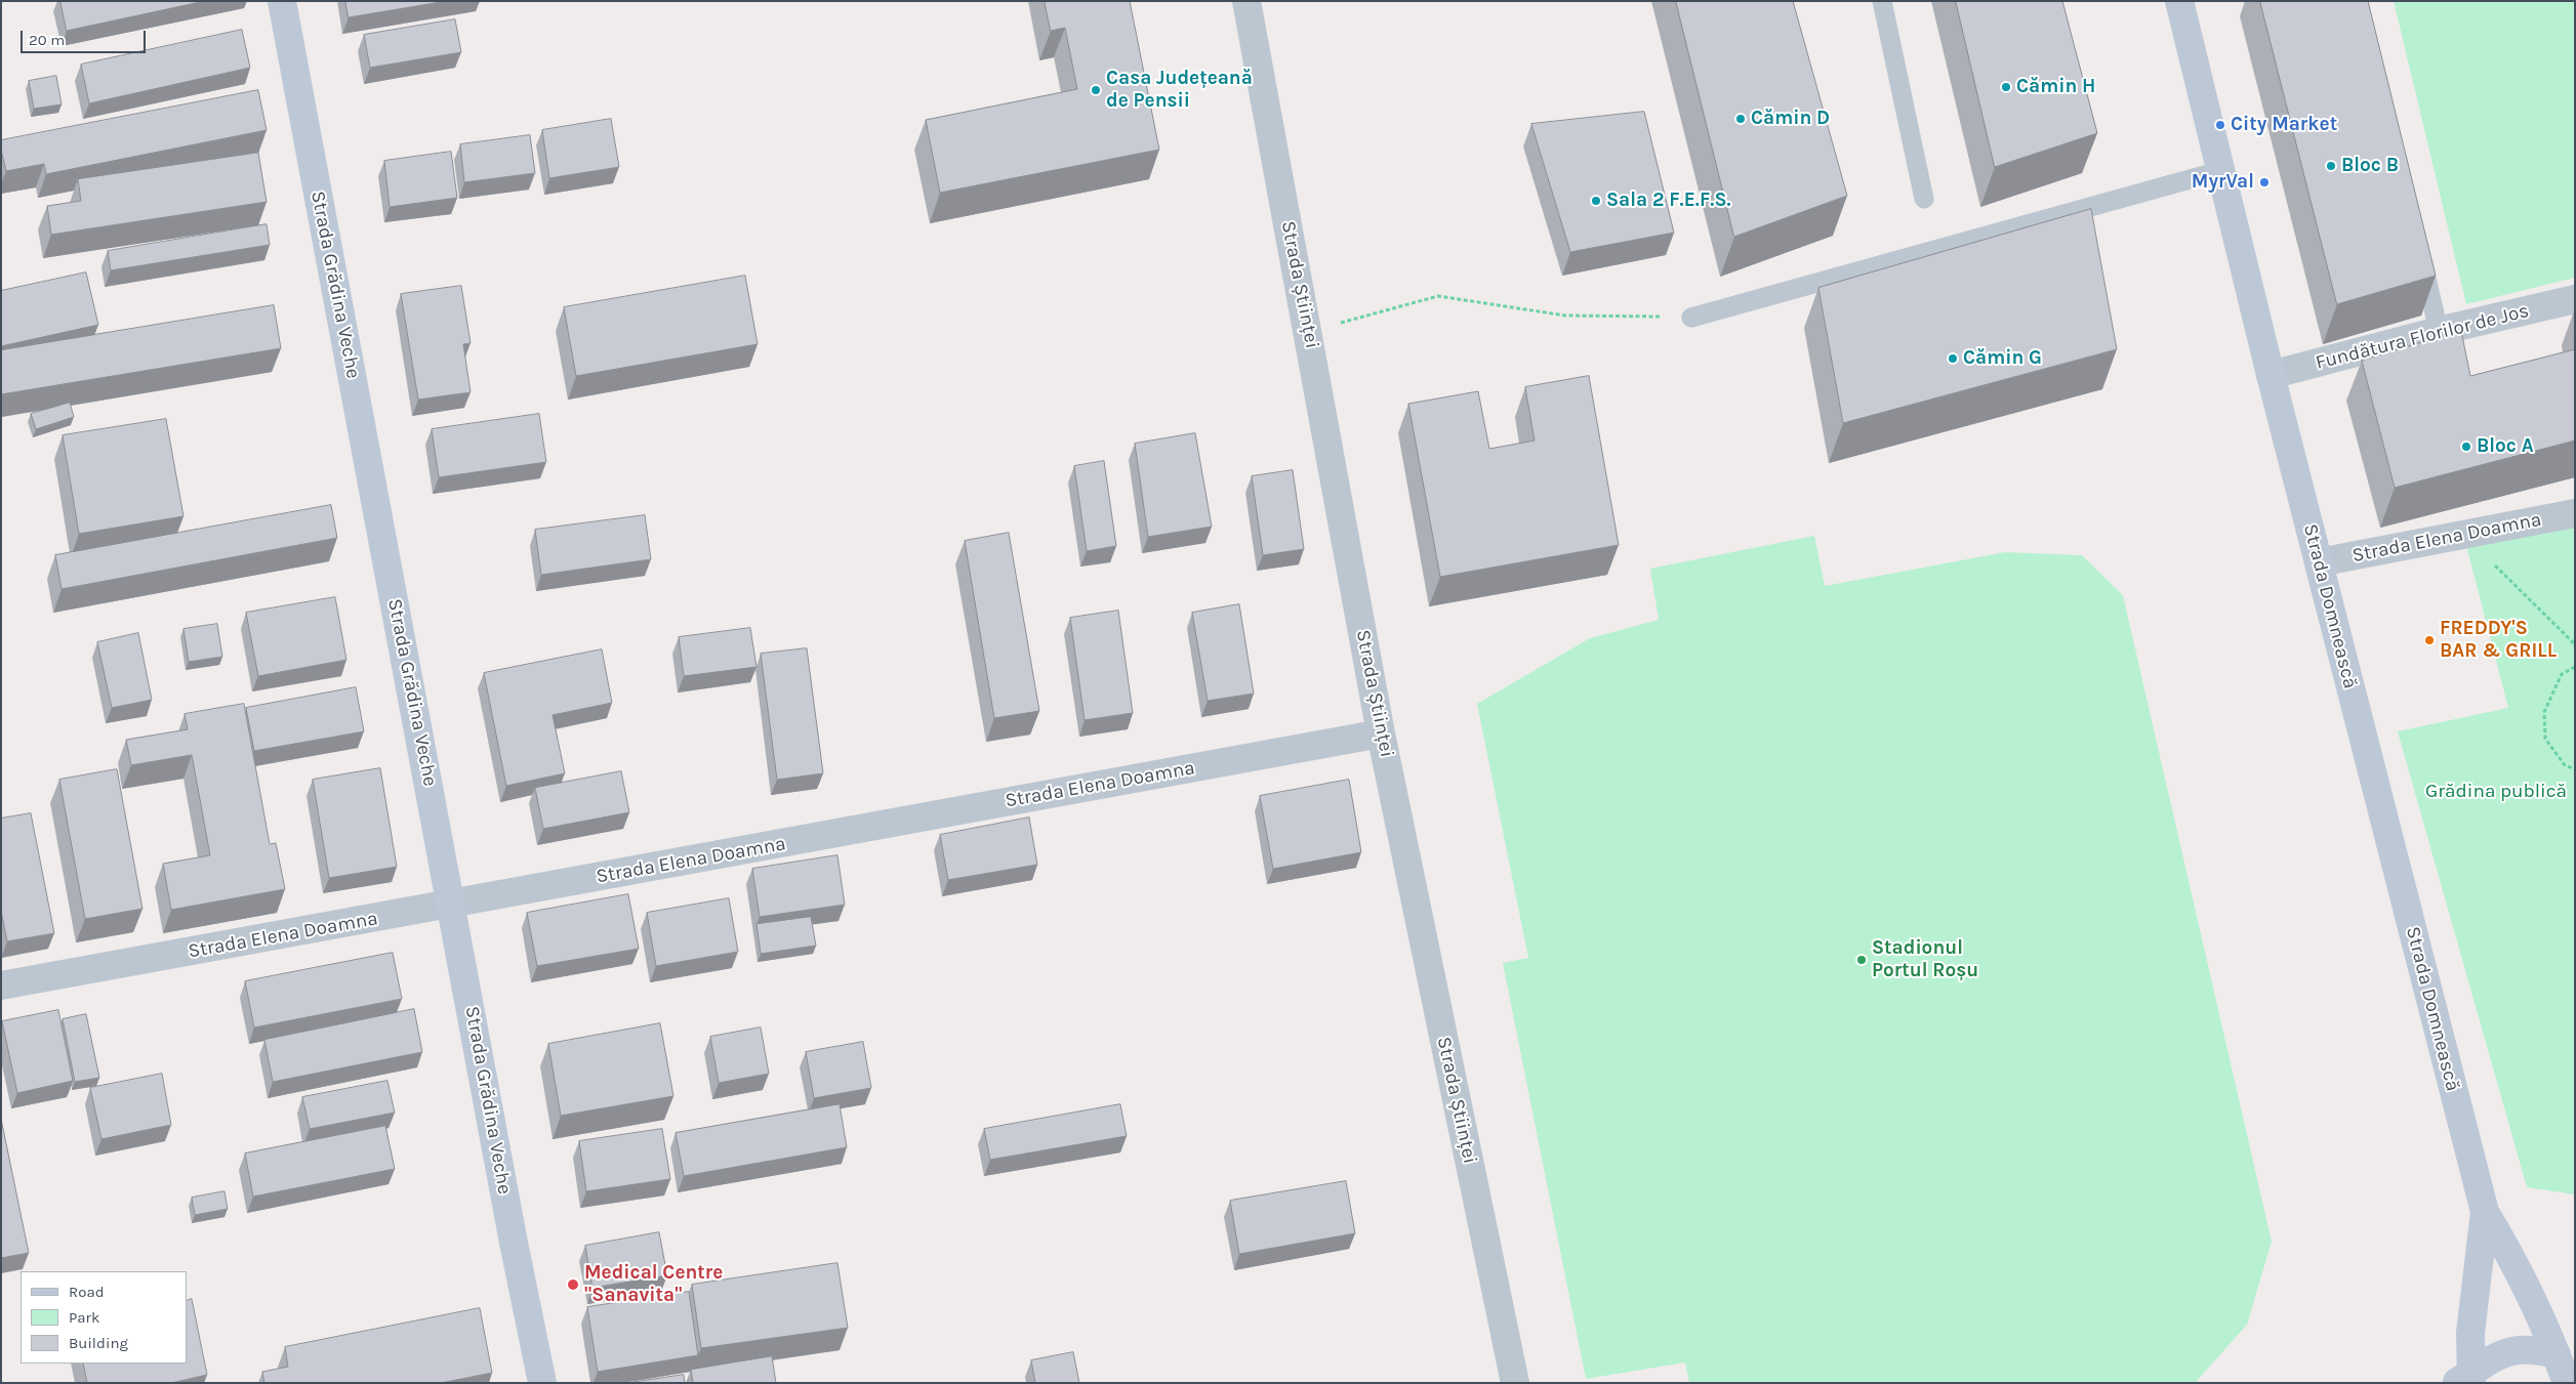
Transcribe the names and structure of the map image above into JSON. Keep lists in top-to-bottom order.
{
  "streets": {
    "main road": ["Strada Grădina Veche", "Strada Domnească"],
    "street": ["Strada Științei", "Fundătura Florilor de Jos", "Strada Elena Doamna"]
  },
  "crossings": [
    ["Strada Grădina Veche", "Strada Elena Doamna"],
    ["Strada Științei", "Strada Elena Doamna"],
    ["Fundătura Florilor de Jos", "Strada Domnească"],
    ["Strada Elena Doamna", "Strada Domnească"]
  ],
  "parks": ["Grădina publică"],
  "places": [
    "Cămin H",
    "Casa Județeană de Pensii",
    "Cămin D",
    "City Market",
    "Bloc B",
    "MyrVal",
    "Sala 2 F.E.F.S.",
    "Cămin G",
    "Bloc A",
    "FREDDY'S BAR & GRILL",
    "Stadionul Portul Roșu",
    "Medical Centre \"Sanavita\""
  ],
  "legend": ["Road", "Park", "Building"],
  "scale_bar": "20 m"
}
